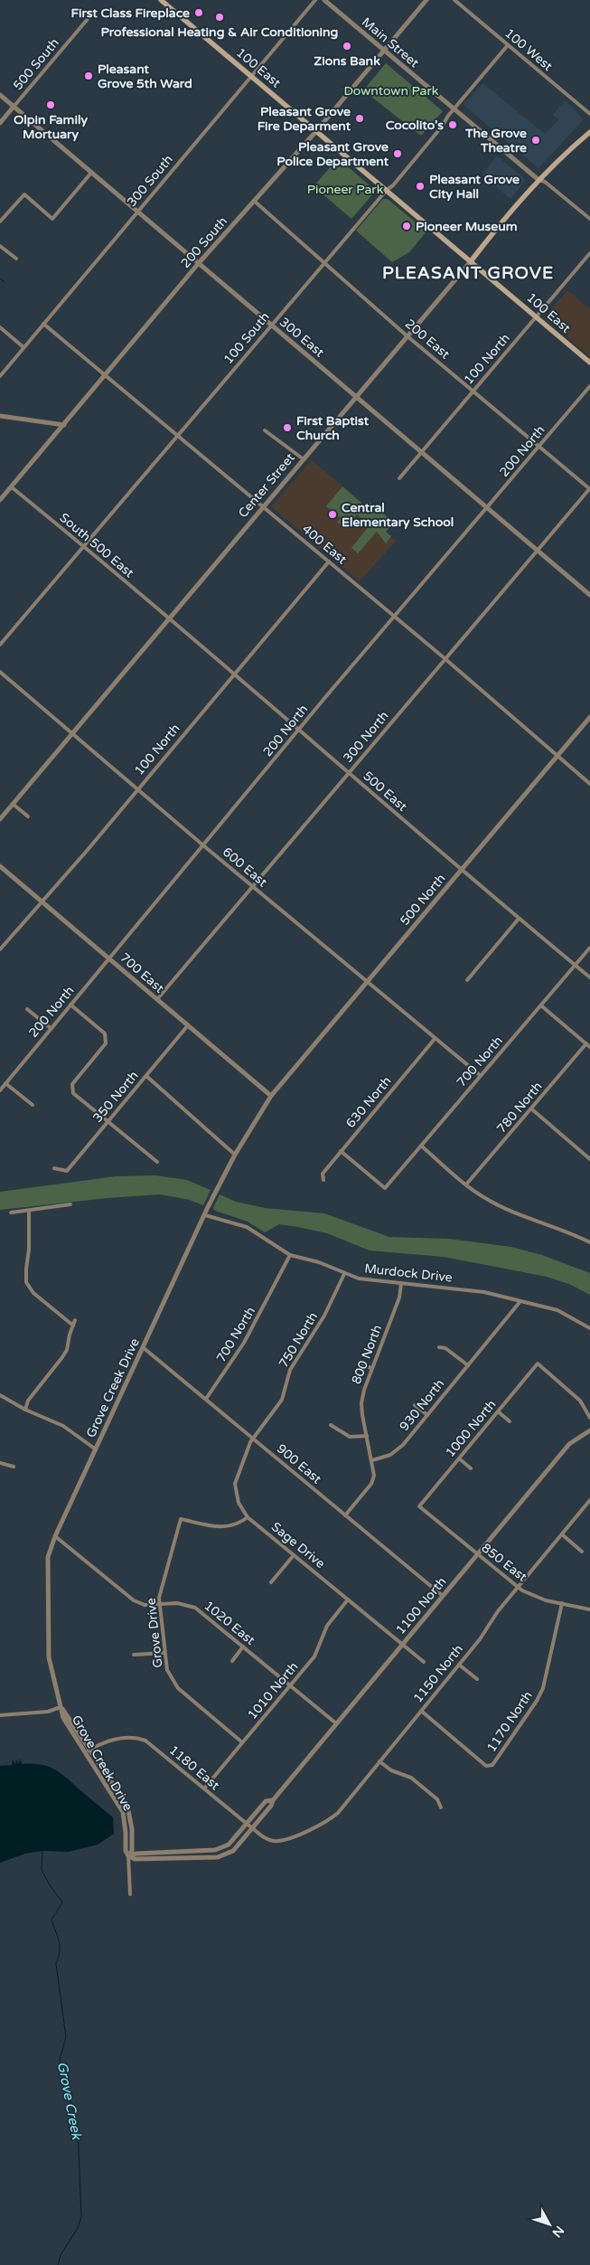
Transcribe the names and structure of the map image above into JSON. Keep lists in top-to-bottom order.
{
  "streets": {
    "main road": ["100 East", "Center Street"],
    "street": [
      "Main Street",
      "100 West",
      "500 South",
      "300 South",
      "200 South",
      "300 East",
      "100 South",
      "200 East",
      "100 North",
      "200 North",
      "400 East",
      "South 500 East",
      "300 North",
      "500 East",
      "600 East",
      "500 North",
      "700 East",
      "700 North",
      "350 North",
      "630 North",
      "780 North",
      "Murdock Drive",
      "750 North",
      "800 North",
      "Grove Creek Drive",
      "930 North",
      "1000 North",
      "900 East",
      "Sage Drive",
      "850 East",
      "1100 North",
      "1020 East",
      "Grove Drive",
      "1150 North",
      "1010 North",
      "1170 North",
      "1180 East"
    ]
  },
  "crossings": [
    ["Main Street", "200 South"],
    ["Main Street", "100 South"],
    ["Main Street", "Center Street"],
    ["100 West", "100 South"],
    ["500 South", "300 East"],
    ["100 East", "300 South"],
    ["100 East", "200 South"],
    ["100 East", "100 South"],
    ["100 East", "100 North"],
    ["100 East", "Center Street"],
    ["300 South", "300 East"],
    ["300 South", "400 East"],
    ["200 South", "300 East"],
    ["200 South", "200 East"],
    ["200 South", "400 East"],
    ["200 South", "South 500 East"],
    ["300 East", "100 South"],
    ["300 East", "100 North"],
    ["300 East", "200 North"],
    ["300 East", "Center Street"],
    ["300 East", "300 North"],
    ["100 South", "200 East"],
    ["100 South", "400 East"],
    ["100 South", "South 500 East"],
    ["200 East", "100 North"],
    ["200 East", "200 North"],
    ["200 East", "Center Street"],
    ["200 East", "300 North"],
    ["100 North", "400 East"],
    ["100 North", "500 East"],
    ["100 North", "600 East"],
    ["100 North", "700 East"],
    ["200 North", "400 East"],
    ["200 North", "500 East"],
    ["200 North", "600 East"],
    ["200 North", "700 East"],
    ["Center Street", "400 East"],
    ["Center Street", "South 500 East"],
    ["Center Street", "500 East"],
    ["Center Street", "600 East"],
    ["400 East", "300 North"],
    ["400 East", "500 North"],
    ["South 500 East", "500 East"],
    ["300 North", "500 East"],
    ["300 North", "600 East"],
    ["300 North", "700 East"],
    ["500 East", "500 North"],
    ["500 East", "700 North"],
    ["600 East", "500 North"],
    ["600 East", "700 North"],
    ["600 East", "630 North"],
    ["500 North", "700 East"],
    ["500 North", "Grove Creek Drive"],
    ["700 East", "350 North"],
    ["700 East", "Grove Creek Drive"],
    ["700 North", "630 North"],
    ["700 North", "Murdock Drive"],
    ["700 North", "900 East"],
    ["Murdock Drive", "750 North"],
    ["Murdock Drive", "800 North"],
    ["Murdock Drive", "Grove Creek Drive"],
    ["Murdock Drive", "930 North"],
    ["750 North", "900 East"],
    ["750 North", "Sage Drive"],
    ["800 North", "930 North"],
    ["Grove Creek Drive", "900 East"],
    ["Grove Creek Drive", "1100 North"],
    ["Grove Creek Drive", "1020 East"],
    ["Grove Creek Drive", "1180 East"],
    ["1000 North", "850 East"],
    ["900 East", "Sage Drive"],
    ["900 East", "1100 North"],
    ["Sage Drive", "1100 North"],
    ["Sage Drive", "Grove Drive"],
    ["Sage Drive", "1010 North"],
    ["850 East", "1100 North"],
    ["850 East", "1150 North"],
    ["850 East", "1170 North"],
    ["1100 North", "1020 East"],
    ["1100 North", "1180 East"],
    ["1020 East", "Grove Drive"],
    ["1020 East", "1010 North"],
    ["Grove Drive", "1010 North"],
    ["1150 North", "1170 North"],
    ["1150 North", "1180 East"],
    ["1010 North", "1180 East"]
  ],
  "districts": ["PLEASANT GROVE"],
  "water": ["Grove Creek"],
  "parks": ["Downtown Park", "Pioneer Park"],
  "places": [
    "First Class Fireplace",
    "Professional Heating & Air Conditioning",
    "Zions Bank",
    "Pleasant Grove 5th Ward",
    "Olpin Family Mortuary",
    "Pleasant Grove Fire Deparment",
    "Cocolito's",
    "The Grove Theatre",
    "Pleasant Grove Police Department",
    "Pleasant Grove City Hall",
    "Pioneer Museum",
    "First Baptist Church",
    "Central Elementary School"
  ],
  "north": "bottom right"
}
